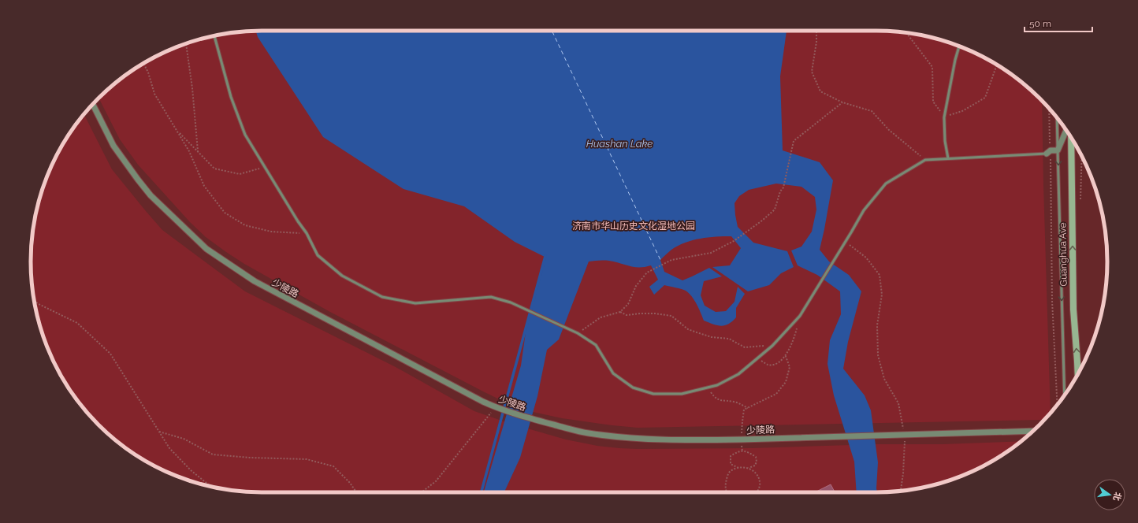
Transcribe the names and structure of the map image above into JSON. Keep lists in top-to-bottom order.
{
  "streets": {
    "main road": ["Guanghua Ave"],
    "street": ["少陵路"]
  },
  "one_way": ["Guanghua Ave"],
  "water": ["Huashan Lake"],
  "parks": ["济南市华山历史文化湿地公园"],
  "scale_bar": "50 m",
  "north": "right"
}
